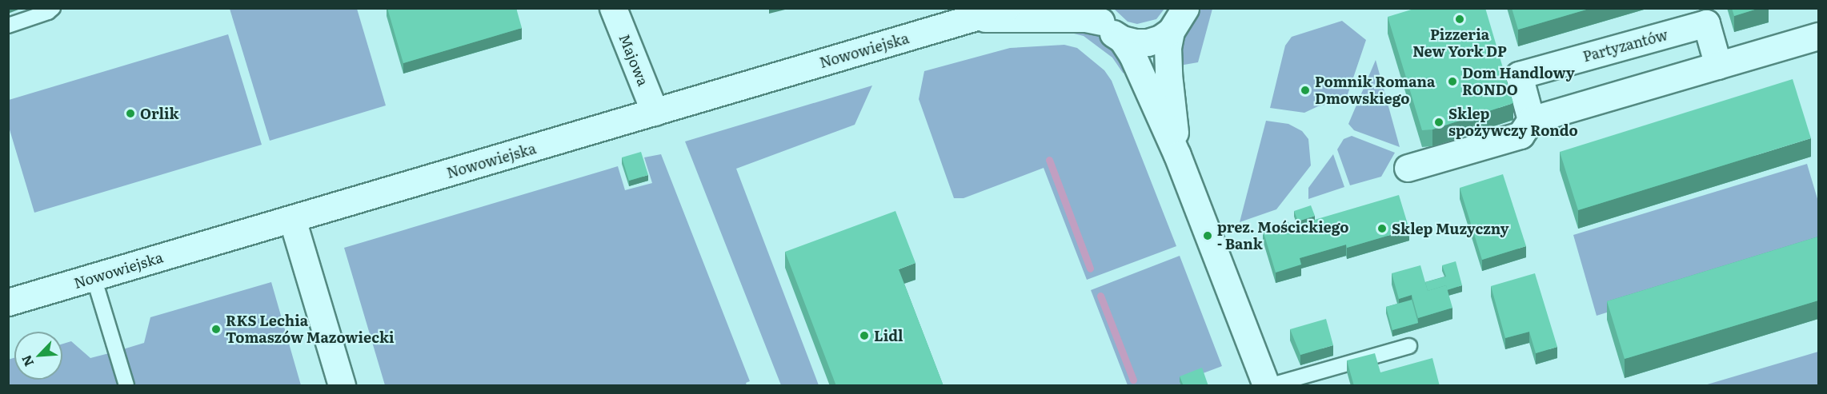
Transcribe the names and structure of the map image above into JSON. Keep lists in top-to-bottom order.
{
  "streets": {
    "street": ["Partyzantów", "Nowowiejska", "Majowa"]
  },
  "crossings": [
    ["Nowowiejska", "Majowa"]
  ],
  "places": [
    "Pizzeria New York DP",
    "Dom Handlowy RONDO",
    "Pomnik Romana Dmowskiego",
    "Orlik",
    "Sklep spożywczy Rondo",
    "Sklep Muzyczny",
    "prez. Mościckiego - Bank",
    "RKS Lechia Tomaszów Mazowiecki",
    "Lidl"
  ],
  "north": "bottom left"
}
